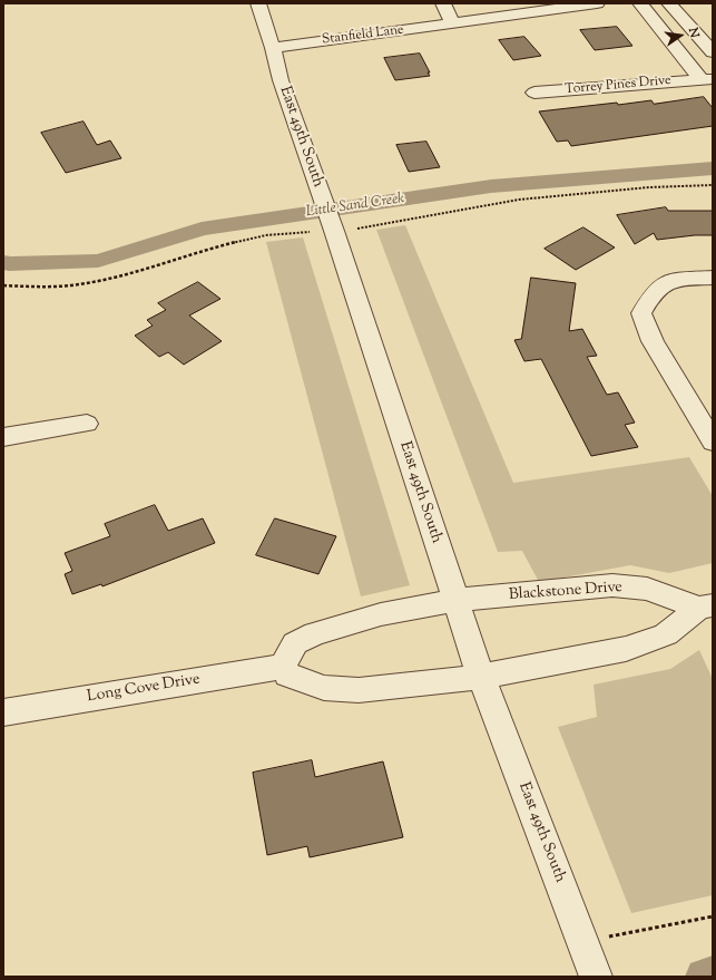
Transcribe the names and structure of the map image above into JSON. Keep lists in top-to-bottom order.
{
  "streets": {
    "street": [
      "Stanfield Lane",
      "Torrey Pines Drive",
      "East 49th South",
      "Blackstone Drive",
      "Long Cove Drive"
    ]
  },
  "crossings": [
    ["Stanfield Lane", "East 49th South"],
    ["East 49th South", "Blackstone Drive"]
  ],
  "water": ["Little Sand Creek"],
  "north": "right"
}
